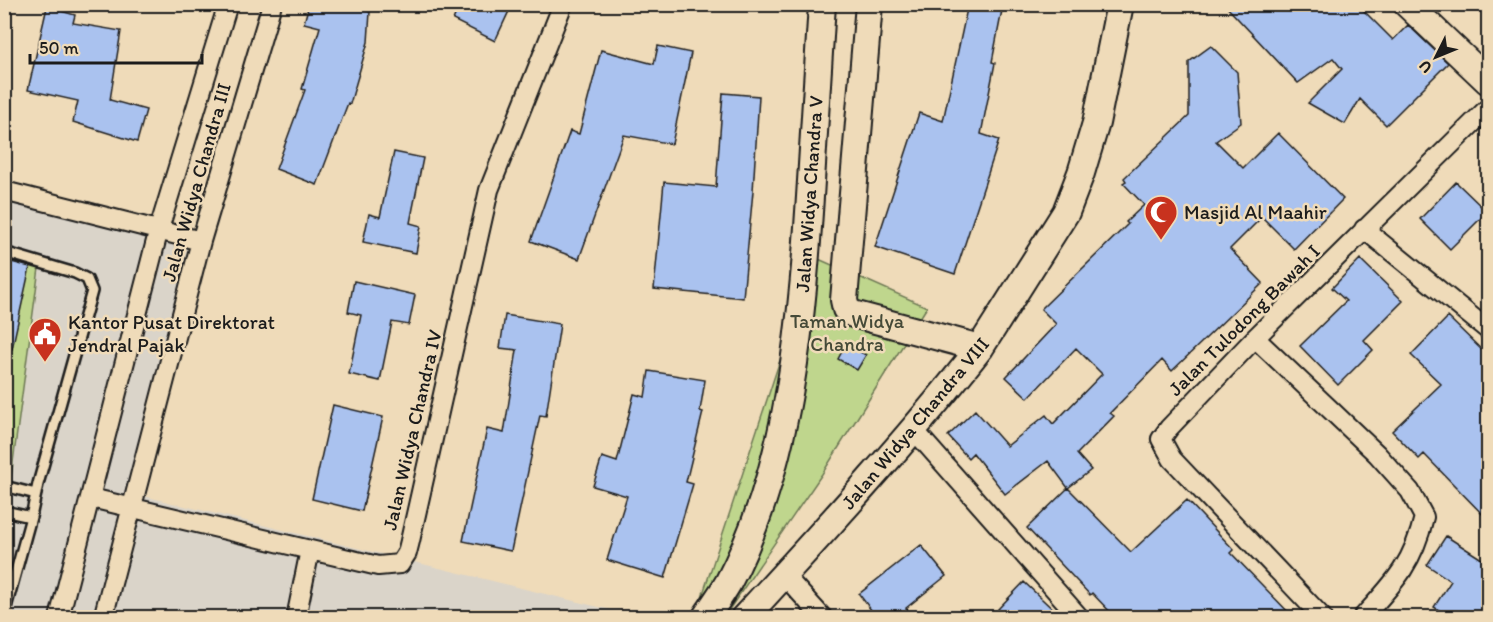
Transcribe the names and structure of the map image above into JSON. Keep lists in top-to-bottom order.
{
  "streets": {
    "street": [
      "Jalan Widya Chandra III",
      "Jalan Widya Chandra V",
      "Jalan Tulodong Bawah I",
      "Jalan Widya Chandra VIII",
      "Jalan Widya Chandra IV"
    ]
  },
  "crossings": [
    ["Jalan Widya Chandra III", "Jalan Widya Chandra IV"]
  ],
  "parks": ["Taman Widya Chandra"],
  "places": {
    "mosque": ["Masjid Al Maahir"],
    "public building": ["Kantor Pusat Direktorat Jendral Pajak"]
  },
  "scale_bar": "50 m",
  "north": "bottom left"
}
